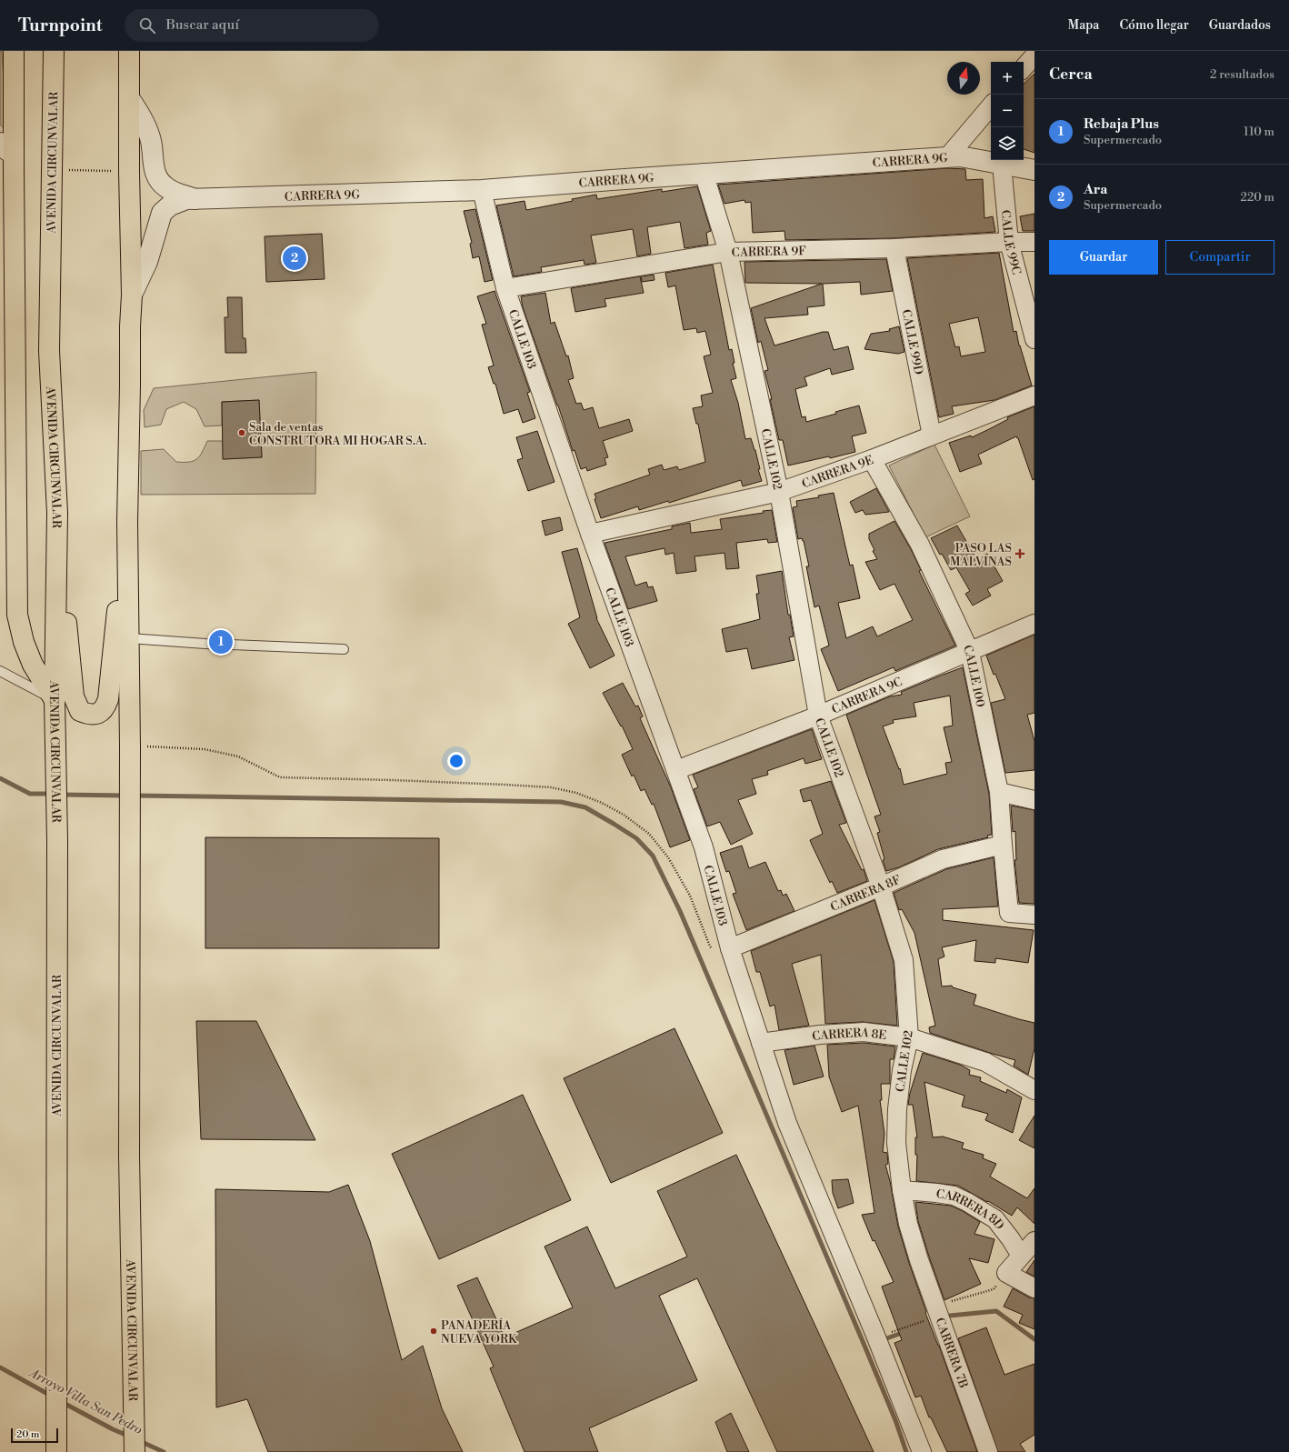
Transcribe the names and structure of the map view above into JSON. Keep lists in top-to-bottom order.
{
  "streets": {
    "highway": ["AVENIDA CIRCUNVALAR"],
    "street": [
      "CARRERA 9G",
      "CALLE 99C",
      "CARRERA 9F",
      "CALLE 103",
      "CALLE 99D",
      "CALLE 102",
      "CARRERA 9E",
      "CALLE 100",
      "CARRERA 9C",
      "CARRERA 8F",
      "CARRERA 8E",
      "CARRERA 8D",
      "CARRERA 7B"
    ]
  },
  "crossings": [
    ["CARRERA 9G", "AVENIDA CIRCUNVALAR"],
    ["CARRERA 9G", "CALLE 99C"],
    ["CARRERA 9G", "CALLE 103"],
    ["CARRERA 9G", "CALLE 102"],
    ["CALLE 99C", "CARRERA 9F"],
    ["CARRERA 9F", "CALLE 103"],
    ["CARRERA 9F", "CALLE 99D"],
    ["CARRERA 9F", "CALLE 102"],
    ["CALLE 103", "CARRERA 9E"],
    ["CALLE 103", "CARRERA 9C"],
    ["CALLE 103", "CARRERA 8F"],
    ["CALLE 103", "CARRERA 8E"],
    ["CALLE 103", "CARRERA 7B"],
    ["CALLE 99D", "CARRERA 9E"],
    ["CALLE 102", "CARRERA 9E"],
    ["CALLE 102", "CARRERA 9C"],
    ["CALLE 102", "CARRERA 8F"],
    ["CALLE 102", "CARRERA 8E"],
    ["CALLE 102", "CARRERA 8D"],
    ["CALLE 102", "CARRERA 7B"],
    ["CARRERA 9E", "CALLE 100"],
    ["CALLE 100", "CARRERA 9C"],
    ["CALLE 100", "CARRERA 8F"]
  ],
  "water": ["Arroyo Villa San Pedro"],
  "places": {
    "other": ["Sala de ventas CONSTRUTORA MI HOGAR S.A.", "PANADERÍA NUEVA YORK"],
    "health": ["PASO LAS MALVINAS"]
  },
  "scale_bar": "20 m",
  "north": "top",
  "page": {
    "header": "Turnpoint",
    "search": "Buscar aquí",
    "nav": ["Mapa", "Cómo llegar", "Guardados"],
    "heading": ["Cerca", "2 resultados"],
    "map_buttons": ["+", "−"],
    "list": [
      {
        "mark": "1",
        "name": "Rebaja Plus",
        "note": "Supermercado",
        "value": "110 m"
      },
      {
        "mark": "2",
        "name": "Ara",
        "note": "Supermercado",
        "value": "220 m"
      }
    ],
    "buttons": ["Guardar", "Compartir"],
    "pins": ["2", "1"],
    "scale": "20 m"
  }
}
